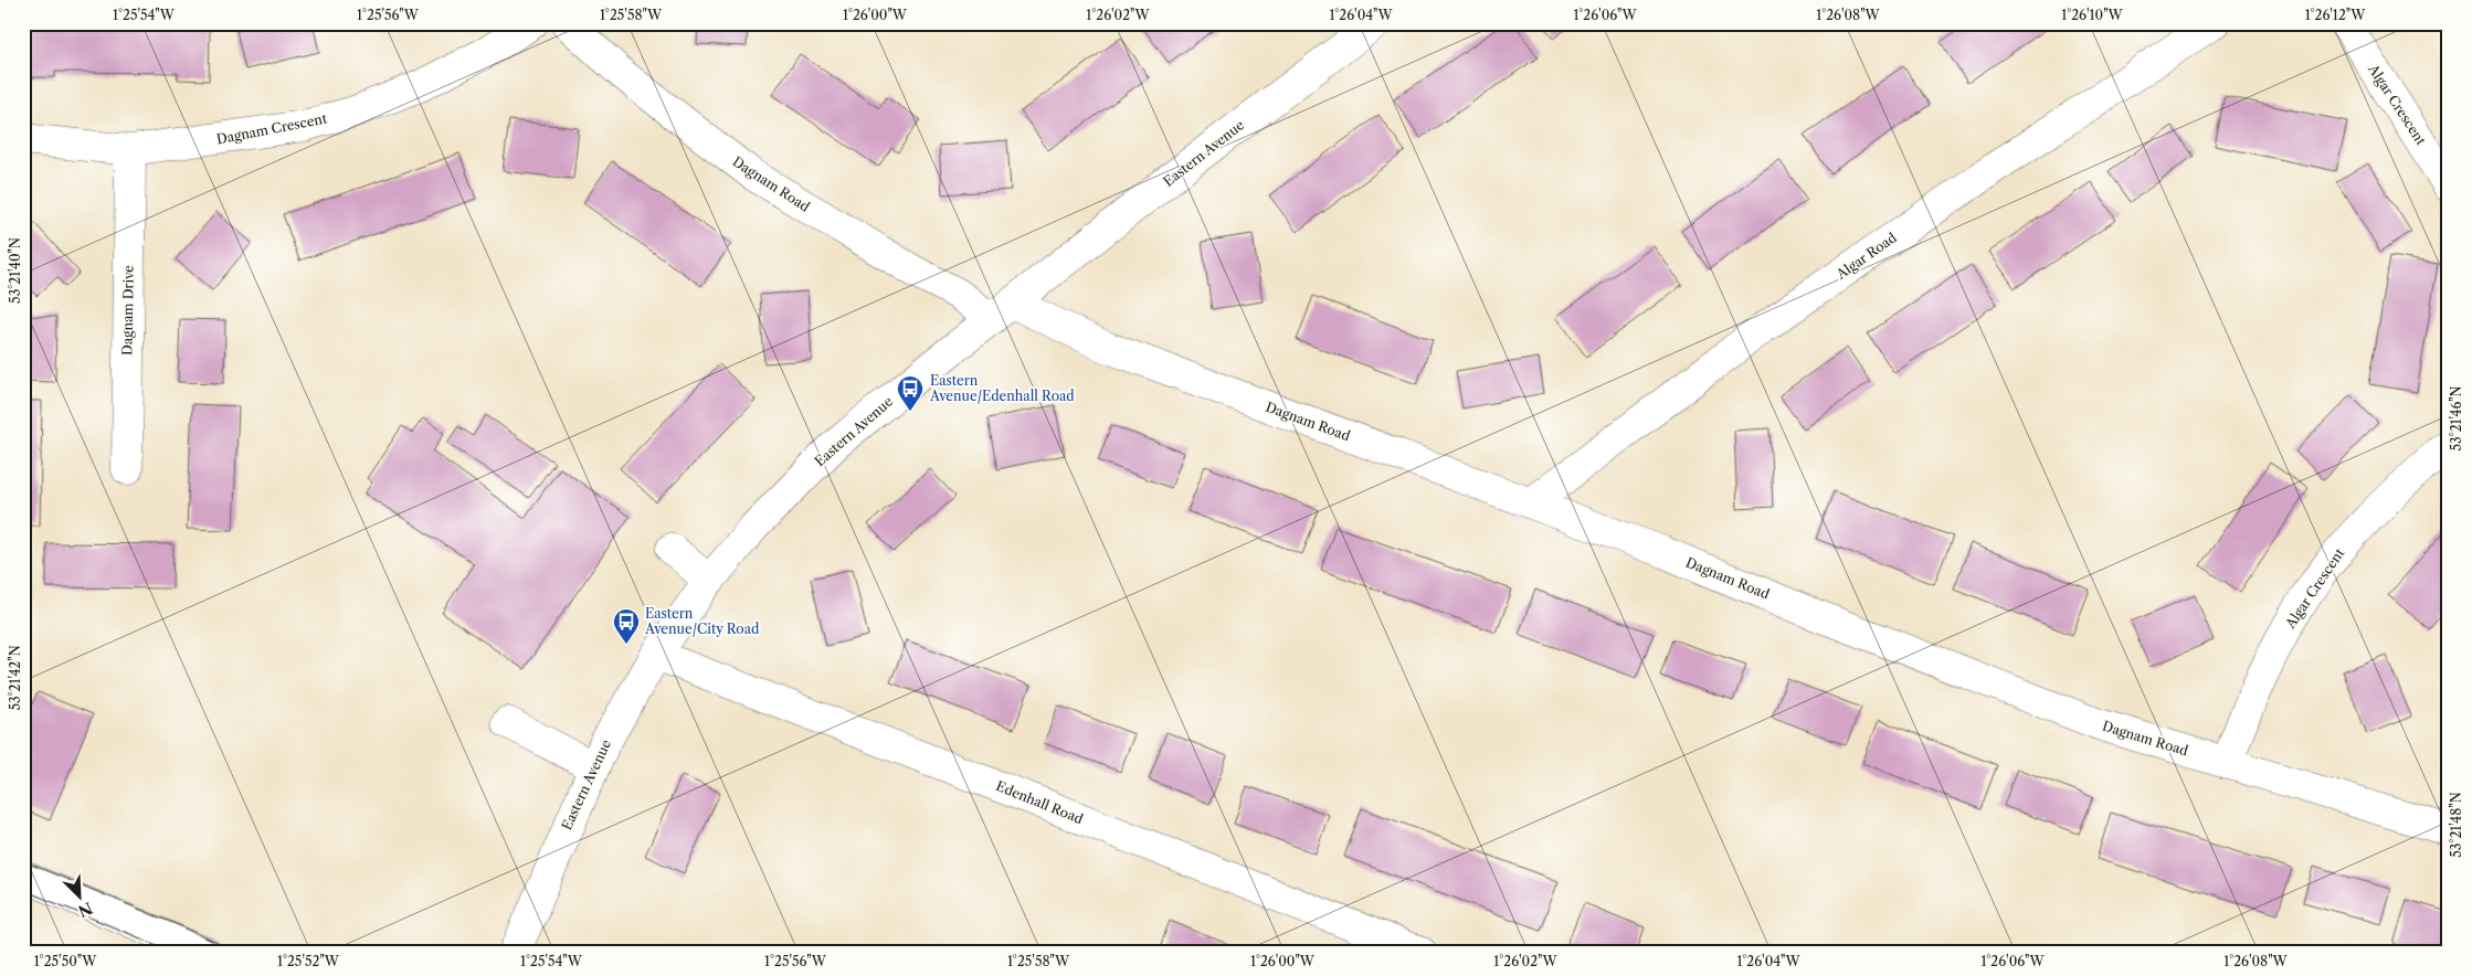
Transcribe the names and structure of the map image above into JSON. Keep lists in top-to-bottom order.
{
  "streets": {
    "street": [
      "Algar Crescent",
      "Dagnam Crescent",
      "Eastern Avenue",
      "Dagnam Road",
      "Algar Road",
      "Dagnam Drive",
      "Edenhall Road"
    ]
  },
  "crossings": [
    ["Algar Crescent", "Dagnam Road"],
    ["Dagnam Crescent", "Dagnam Drive"],
    ["Eastern Avenue", "Dagnam Road"],
    ["Eastern Avenue", "Edenhall Road"],
    ["Dagnam Road", "Algar Road"]
  ],
  "places": {
    "bus stop": ["Eastern Avenue/Edenhall Road", "Eastern Avenue/City Road"]
  },
  "north": "bottom right",
  "coordinates": [
    "1°25'54\"W",
    "1°25'56\"W",
    "1°25'58\"W",
    "1°26'00\"W",
    "1°26'02\"W",
    "1°26'04\"W",
    "1°26'06\"W",
    "1°26'08\"W",
    "1°26'10\"W",
    "1°26'12\"W",
    "53°21'40\"N",
    "53°21'46\"N",
    "53°21'42\"N",
    "53°21'48\"N",
    "1°25'50\"W",
    "1°25'52\"W"
  ]
}
